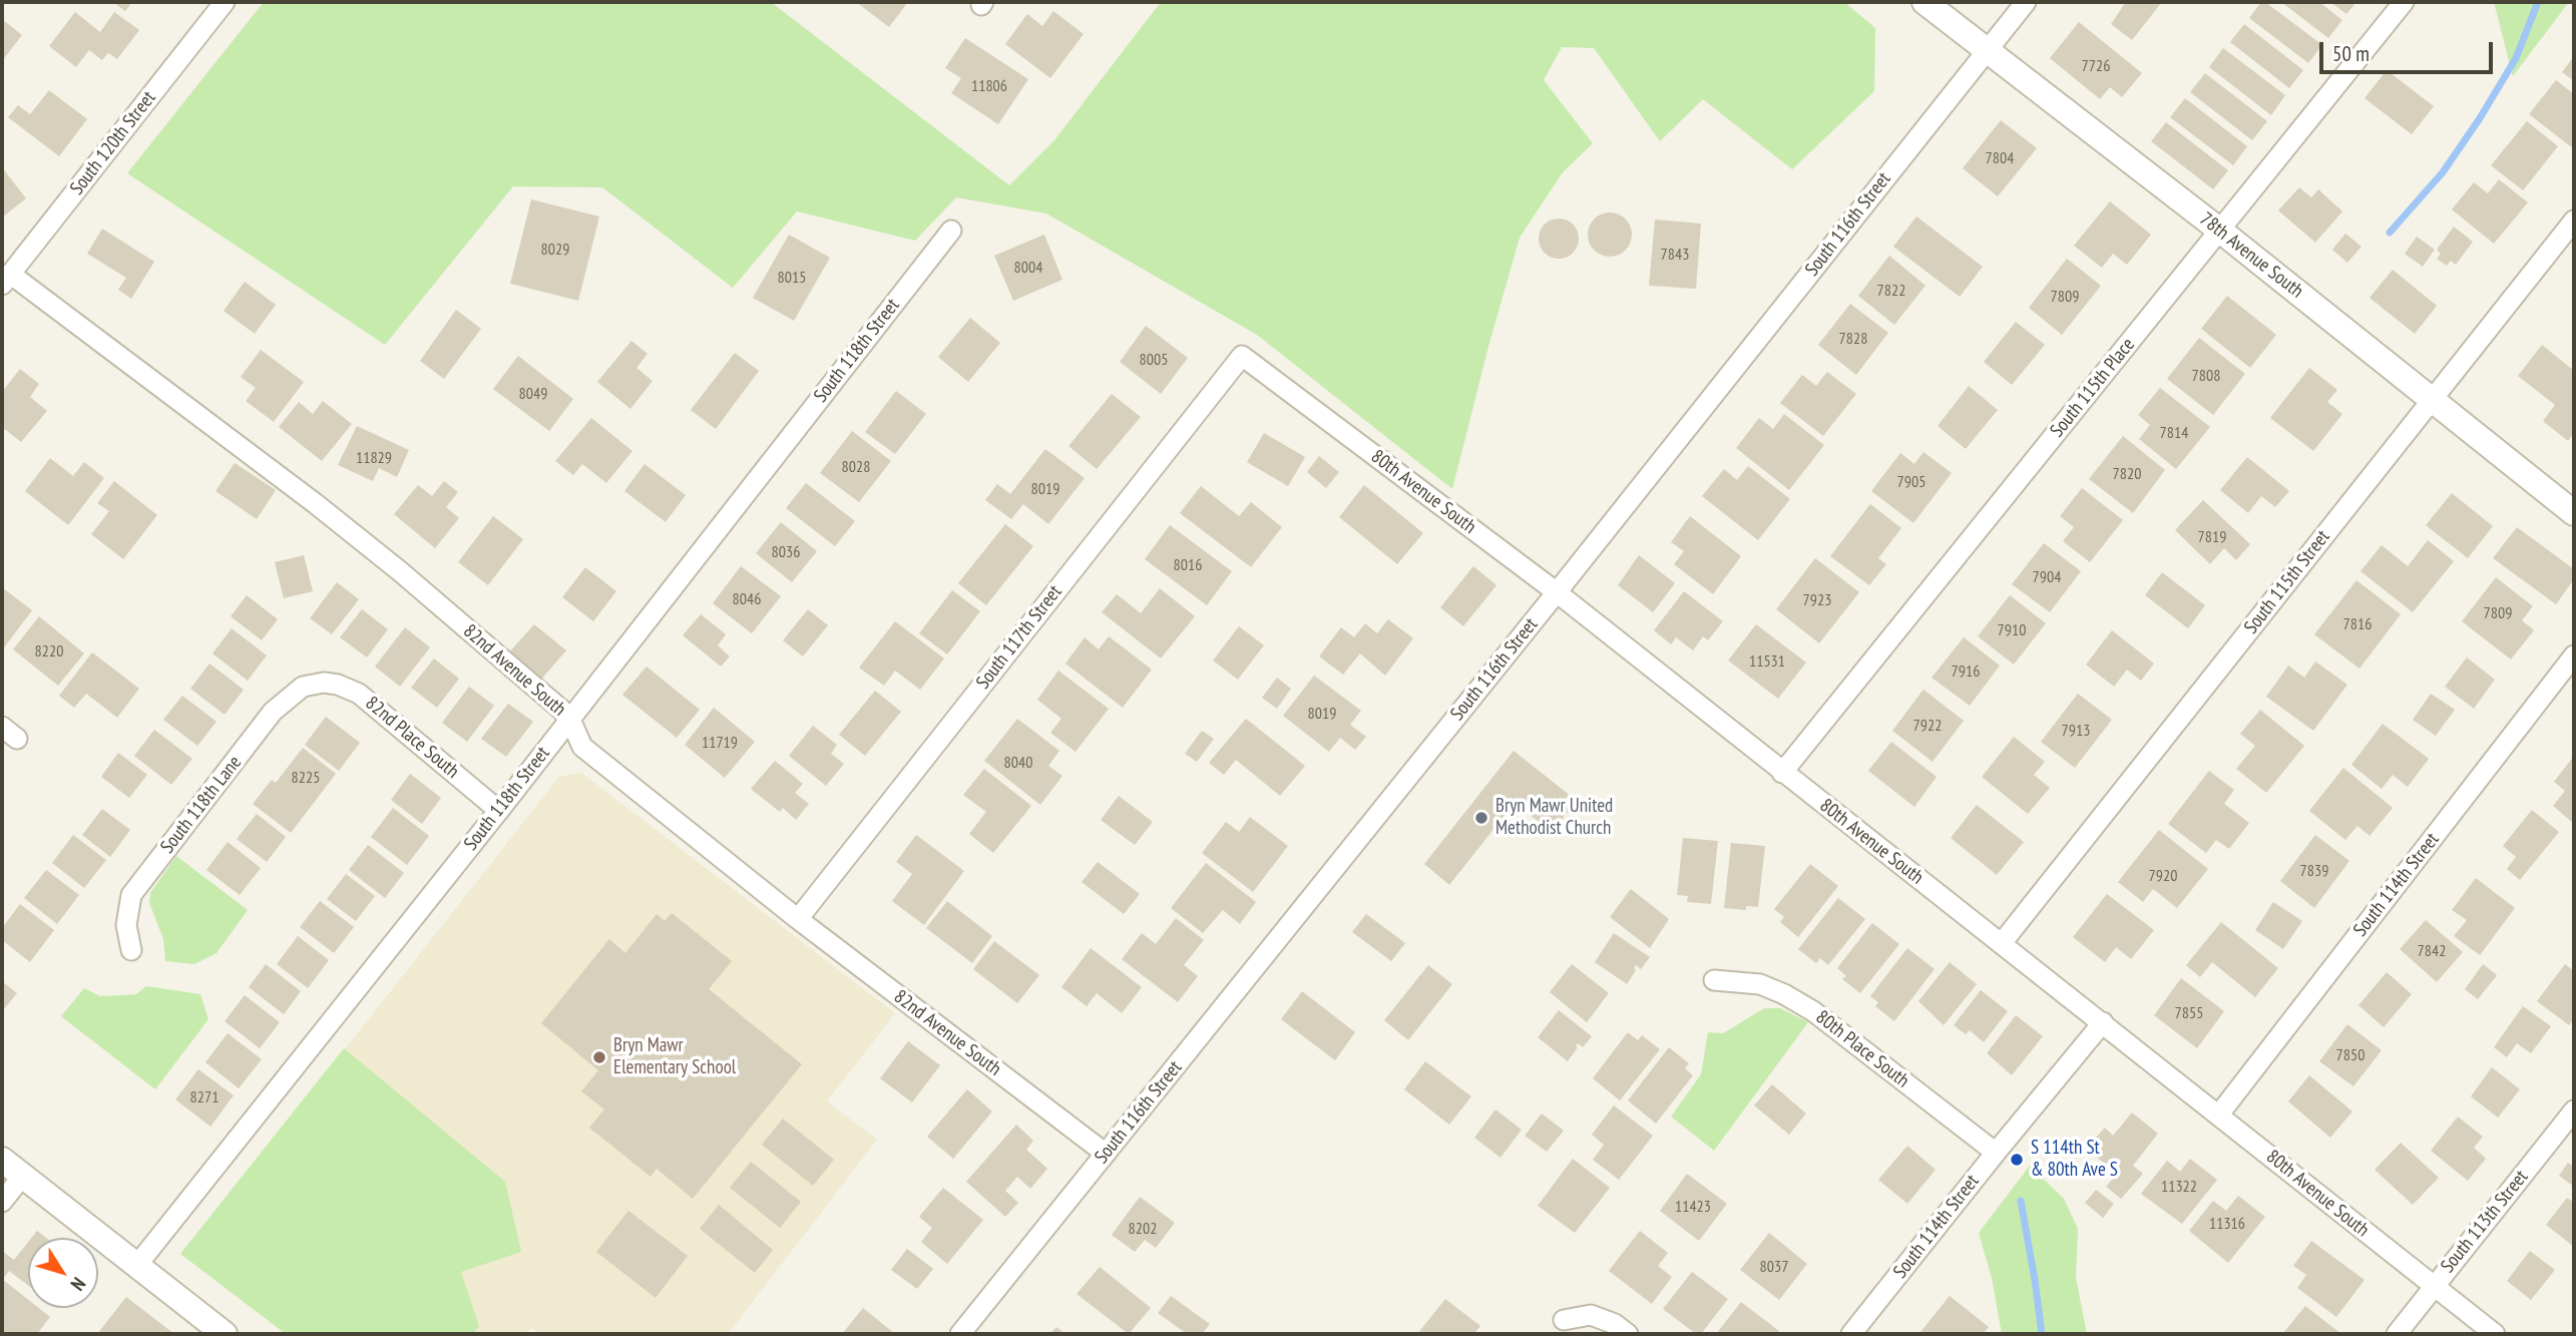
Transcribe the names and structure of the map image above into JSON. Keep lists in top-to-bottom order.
{
  "streets": {
    "street": [
      "South 120th Street",
      "South 116th Street",
      "78th Avenue South",
      "South 118th Street",
      "South 115th Place",
      "80th Avenue South",
      "South 115th Street",
      "South 117th Street",
      "82nd Avenue South",
      "82nd Place South",
      "South 118th Lane",
      "South 114th Street",
      "80th Place South",
      "South 113th Street"
    ]
  },
  "crossings": [
    ["South 120th Street", "82nd Avenue South"],
    ["South 116th Street", "78th Avenue South"],
    ["South 116th Street", "80th Avenue South"],
    ["South 116th Street", "82nd Avenue South"],
    ["78th Avenue South", "South 115th Place"],
    ["78th Avenue South", "South 115th Street"],
    ["South 118th Street", "82nd Avenue South"],
    ["South 118th Street", "82nd Place South"],
    ["South 115th Place", "80th Avenue South"],
    ["80th Avenue South", "South 115th Street"],
    ["80th Avenue South", "South 117th Street"],
    ["80th Avenue South", "South 114th Street"],
    ["80th Avenue South", "South 113th Street"],
    ["South 117th Street", "82nd Avenue South"],
    ["82nd Place South", "South 118th Lane"],
    ["South 114th Street", "80th Place South"]
  ],
  "places": ["Bryn Mawr United Methodist Church", "Bryn Mawr Elementary School", "S 114th St & 80th Ave S"],
  "house_numbers": [
    "7726",
    "11806",
    "7804",
    "8029",
    "7843",
    "8004",
    "8015",
    "7822",
    "7809",
    "7828",
    "8005",
    "7808",
    "8049",
    "7814",
    "11829",
    "8028",
    "7820",
    "7905",
    "8019",
    "7819",
    "8036",
    "8016",
    "7904",
    "8046",
    "7923",
    "7809",
    "7816",
    "7910",
    "8220",
    "11531",
    "7916",
    "8019",
    "7922",
    "7913",
    "11719",
    "8040",
    "8225",
    "7839",
    "7920",
    "7842",
    "7855",
    "7850",
    "8271",
    "11322",
    "11423",
    "11316",
    "8202",
    "8037"
  ],
  "scale_bar": "50 m",
  "north": "bottom right"
}
